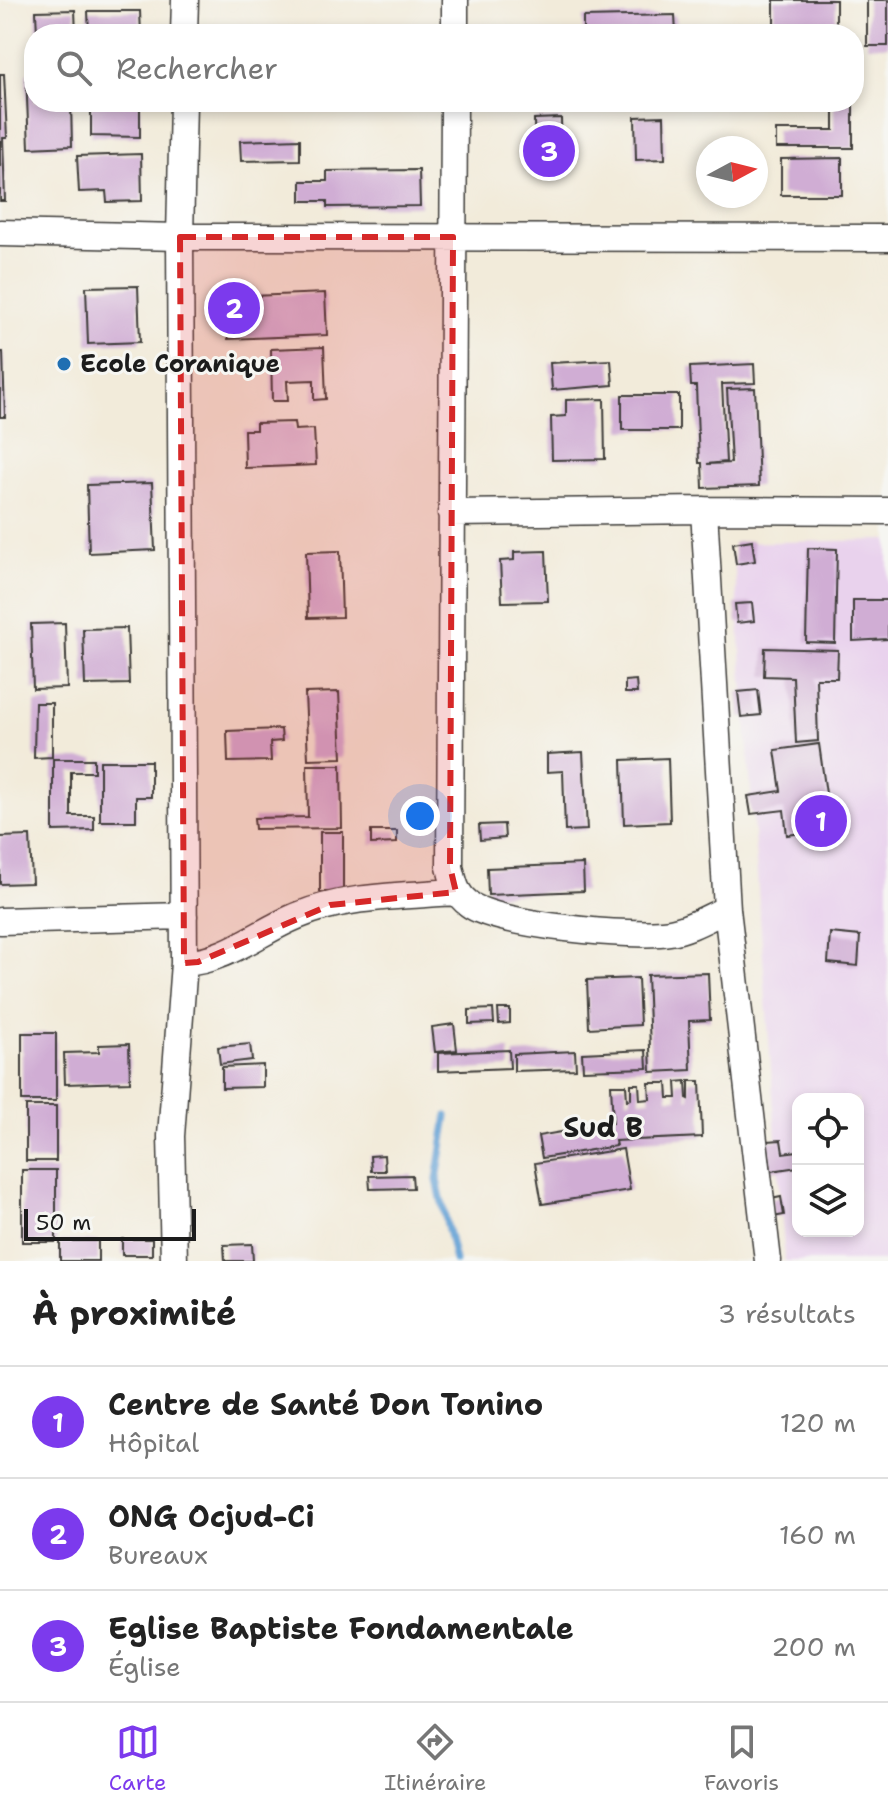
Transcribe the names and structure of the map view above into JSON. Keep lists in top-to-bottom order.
{
  "districts": ["Sud B"],
  "places": ["Ecole Coranique"],
  "scale_bar": "50 m",
  "north": "right",
  "page": {
    "search": "Rechercher",
    "pins": ["3", "2", "1"],
    "scale": "50 m",
    "heading": ["À proximité", "3 résultats"],
    "list": [
      {
        "mark": "1",
        "name": "Centre de Santé Don Tonino",
        "note": "Hôpital",
        "value": "120 m"
      },
      {
        "mark": "2",
        "name": "ONG Ocjud-Ci",
        "note": "Bureaux",
        "value": "160 m"
      },
      {
        "mark": "3",
        "name": "Eglise Baptiste Fondamentale",
        "note": "Église",
        "value": "200 m"
      }
    ],
    "nav": ["Carte", "Itinéraire", "Favoris"]
  }
}
